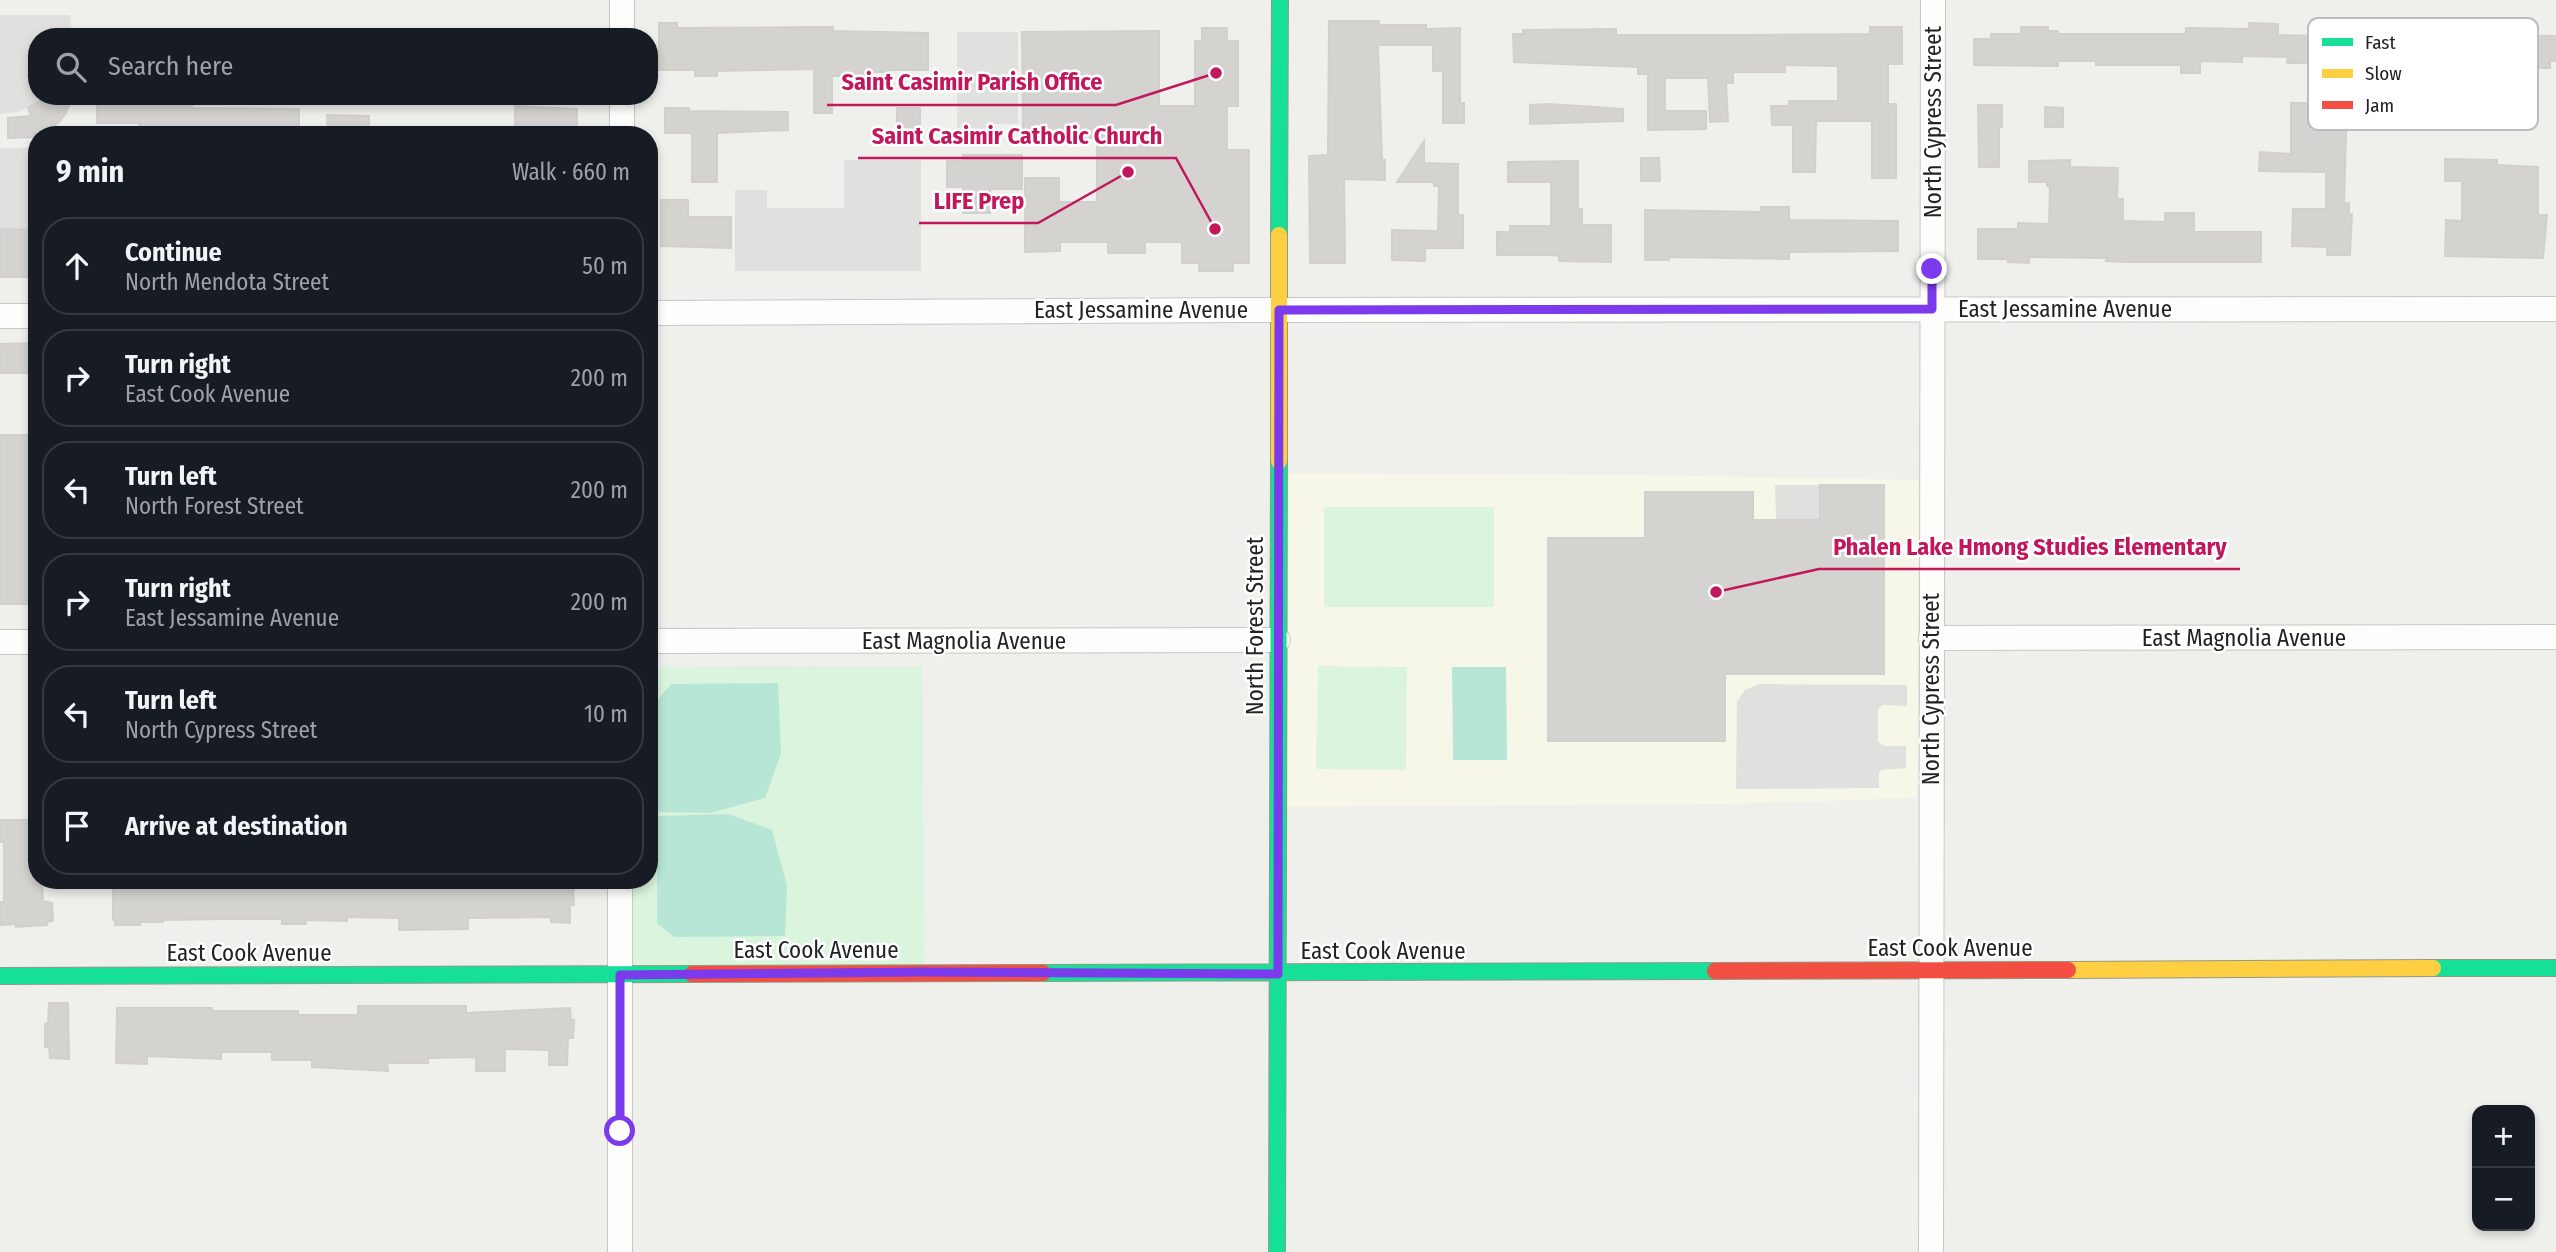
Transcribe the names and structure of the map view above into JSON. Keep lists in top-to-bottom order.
{
  "streets": {
    "street": [
      "North Cypress Street",
      "East Jessamine Avenue",
      "North Forest Street",
      "East Magnolia Avenue",
      "East Cook Avenue"
    ]
  },
  "crossings": [
    ["North Cypress Street", "East Jessamine Avenue"],
    ["North Cypress Street", "East Magnolia Avenue"],
    ["North Cypress Street", "East Cook Avenue"],
    ["East Jessamine Avenue", "North Forest Street"],
    ["North Forest Street", "East Magnolia Avenue"],
    ["North Forest Street", "East Cook Avenue"]
  ],
  "places": [
    "Saint Casimir Parish Office",
    "LIFE Prep",
    "Saint Casimir Catholic Church",
    "Phalen Lake Hmong Studies Elementary"
  ],
  "legend": ["Fast", "Slow", "Jam"],
  "page": {
    "search": "Search here",
    "heading": ["9 min", "Walk · 660 m"],
    "list": [
      ["Continue", "North Mendota Street", "50 m"],
      ["Turn right", "East Cook Avenue", "200 m"],
      ["Turn left", "North Forest Street", "200 m"],
      ["Turn right", "East Jessamine Avenue", "200 m"],
      ["Turn left", "North Cypress Street", "10 m"],
      "Arrive at destination"
    ],
    "map_buttons": ["+", "−"]
  }
}
